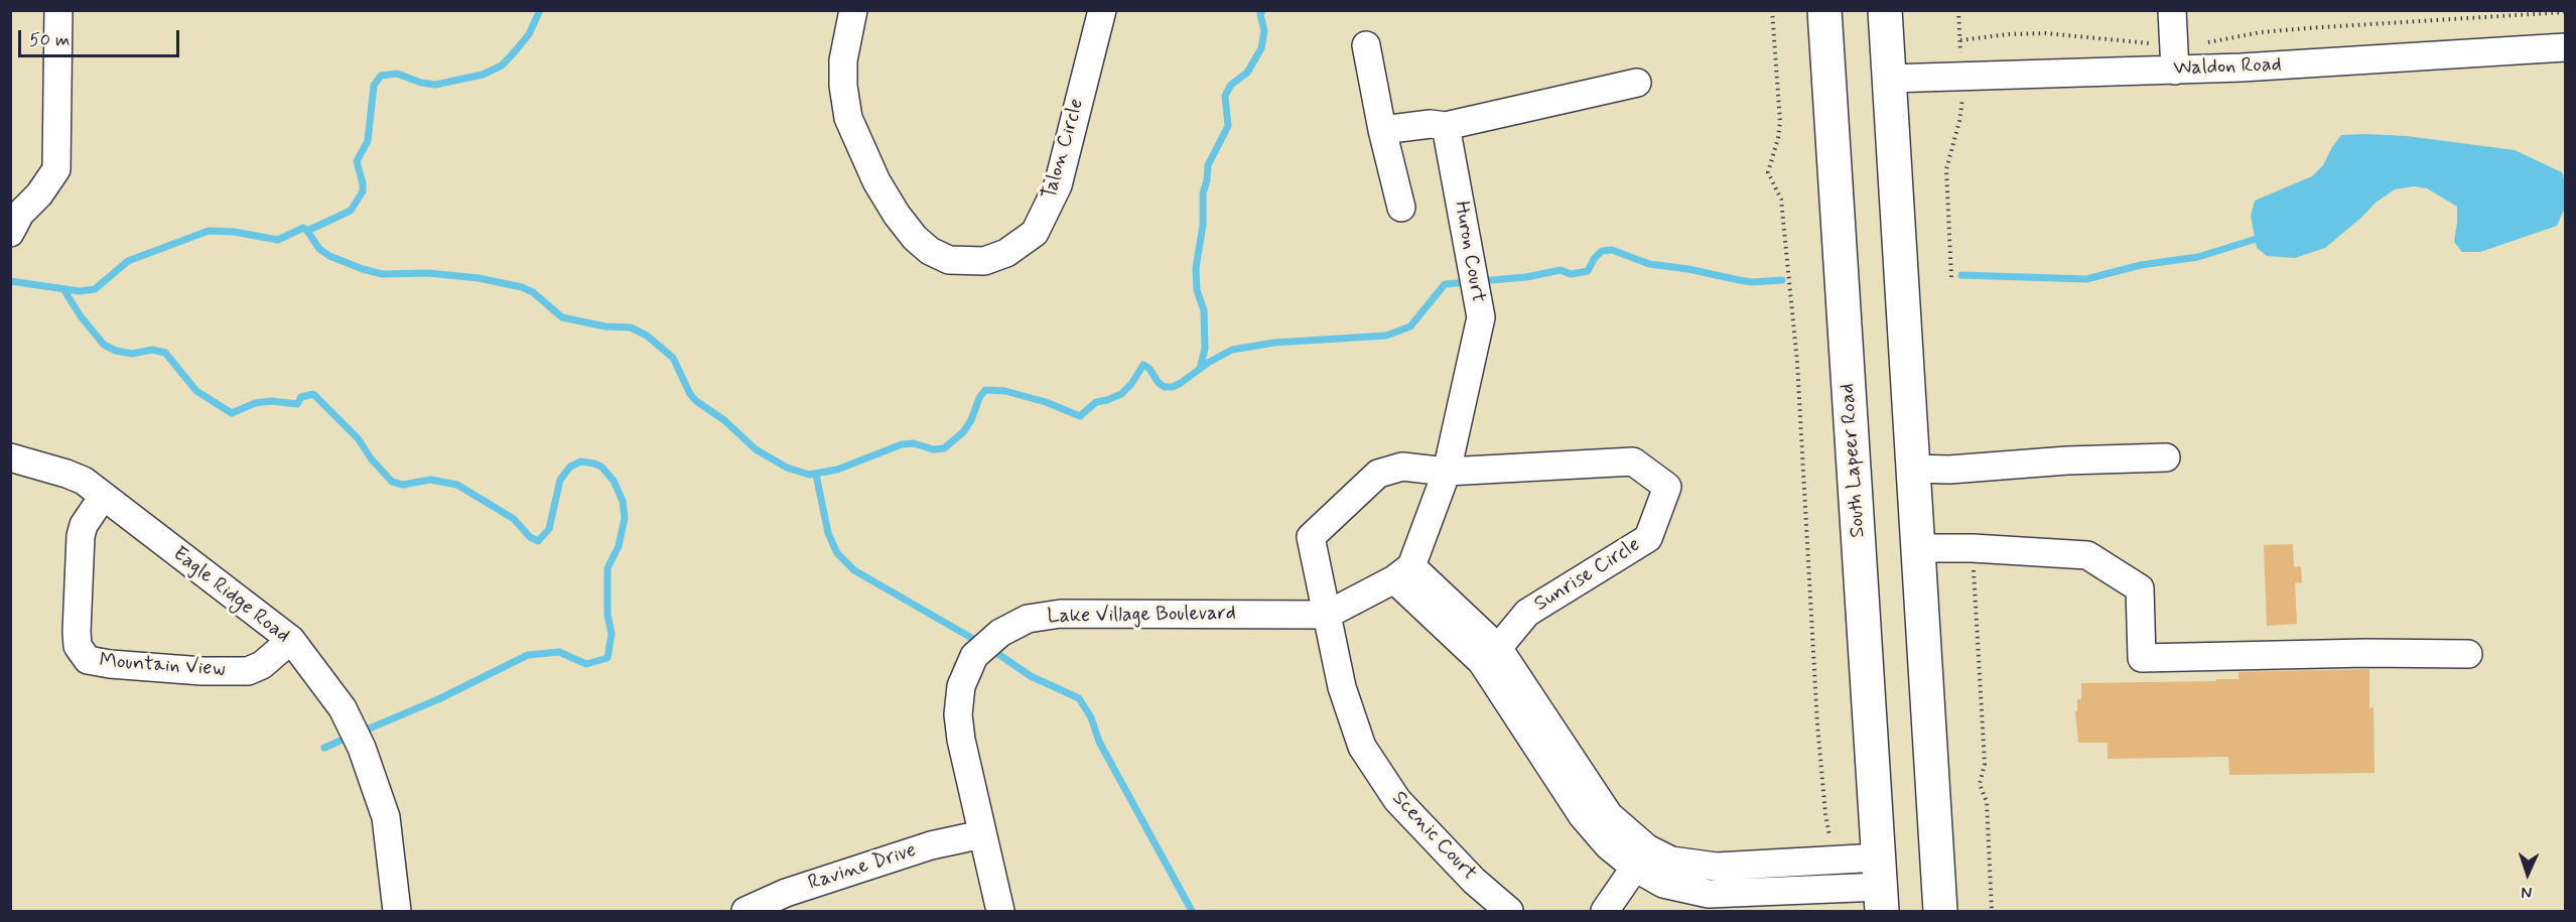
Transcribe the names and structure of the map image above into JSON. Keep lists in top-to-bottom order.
{
  "streets": {
    "main road": ["South Lapeer Road"],
    "street": [
      "Waldon Road",
      "Talon Circle",
      "Huron Court",
      "Sunrise Circle",
      "Eagle Ridge Road",
      "Lake Village Boulevard",
      "Mountain View",
      "Scenic Court",
      "Ravine Drive"
    ]
  },
  "crossings": [
    ["Huron Court", "Sunrise Circle"],
    ["Huron Court", "Lake Village Boulevard"],
    ["Huron Court", "Scenic Court"],
    ["Sunrise Circle", "Scenic Court"],
    ["Eagle Ridge Road", "Mountain View"],
    ["Lake Village Boulevard", "Scenic Court"],
    ["Lake Village Boulevard", "Ravine Drive"]
  ],
  "scale_bar": "50 m",
  "north": "bottom"
}
